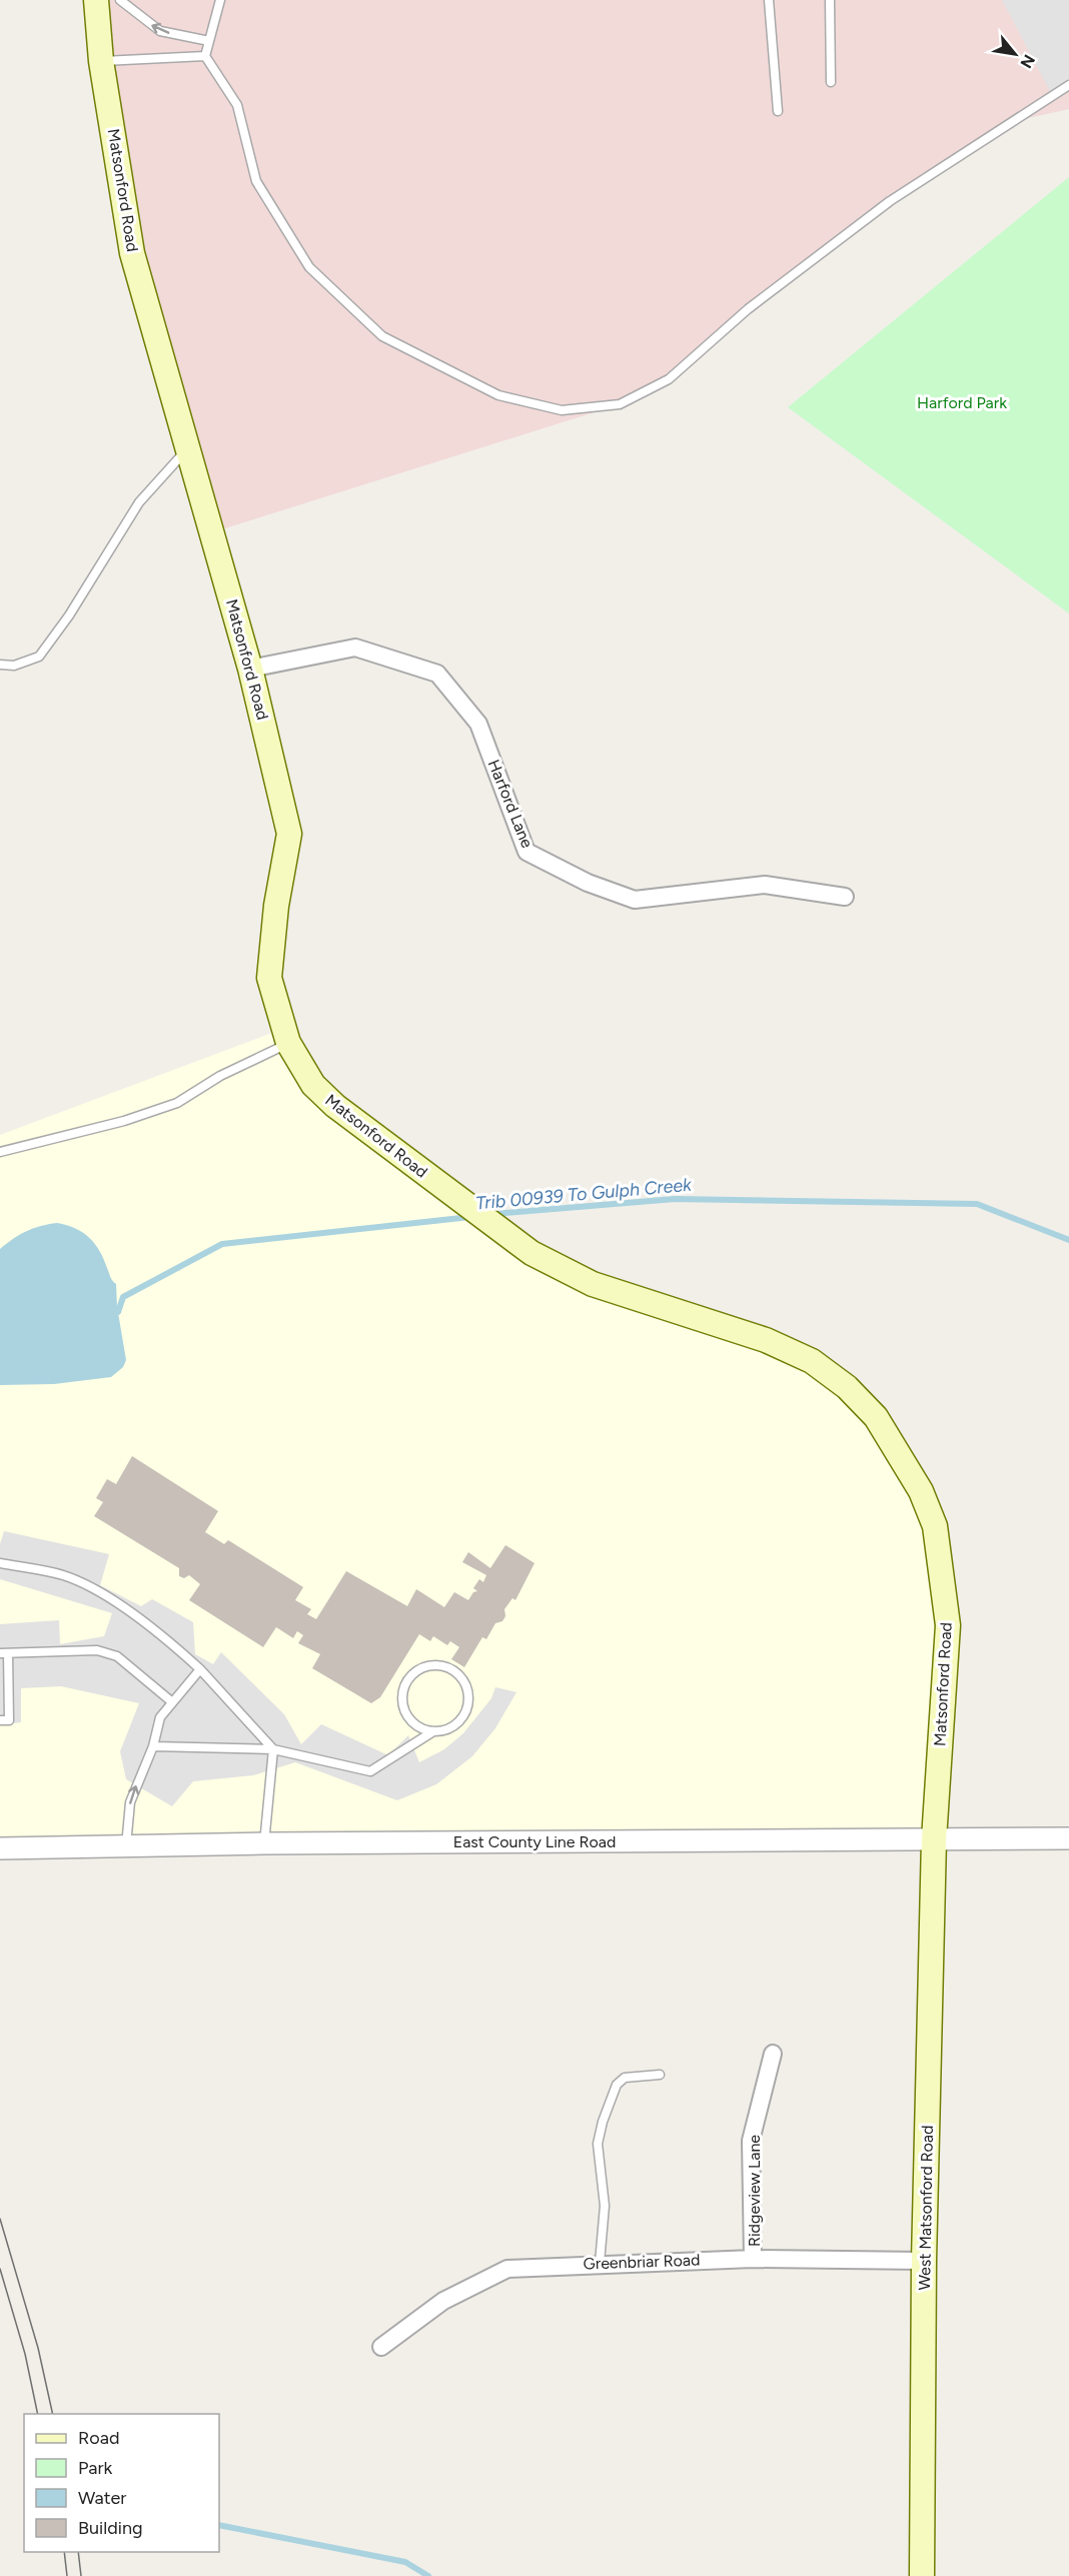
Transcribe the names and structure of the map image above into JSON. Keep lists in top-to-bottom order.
{
  "streets": {
    "main road": ["Matsonford Road", "West Matsonford Road"],
    "street": [
      "Harford Lane",
      "East County Line Road",
      "Ridgeview Lane",
      "Greenbriar Road"
    ]
  },
  "crossings": [
    ["Matsonford Road", "Harford Lane"],
    ["Matsonford Road", "East County Line Road"],
    ["Matsonford Road", "West Matsonford Road"],
    ["East County Line Road", "West Matsonford Road"],
    ["Ridgeview Lane", "Greenbriar Road"],
    ["West Matsonford Road", "Greenbriar Road"]
  ],
  "water": ["Trib 00939 To Gulph Creek"],
  "parks": ["Harford Park"],
  "legend": [
    "Road",
    "Park",
    "Water",
    "Building"
  ],
  "north": "bottom right"
}
